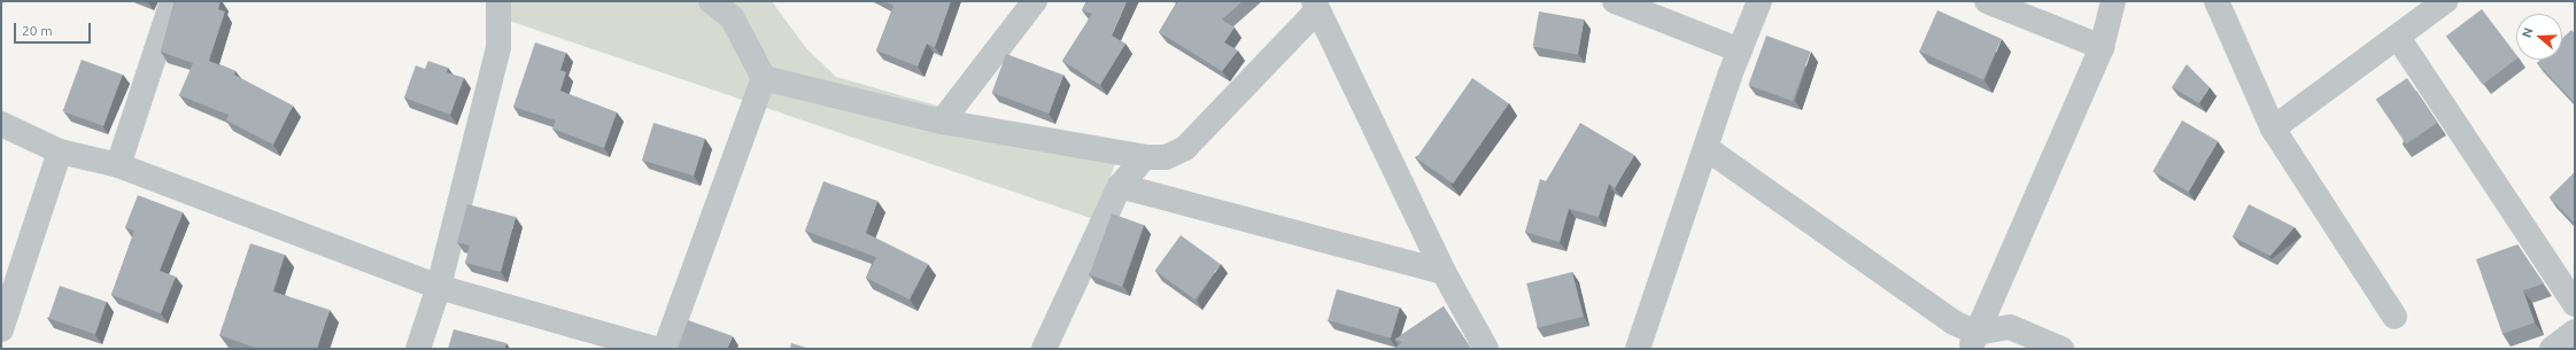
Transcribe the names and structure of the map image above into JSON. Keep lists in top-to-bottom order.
{
  "scale_bar": "20 m",
  "north": "left"
}
